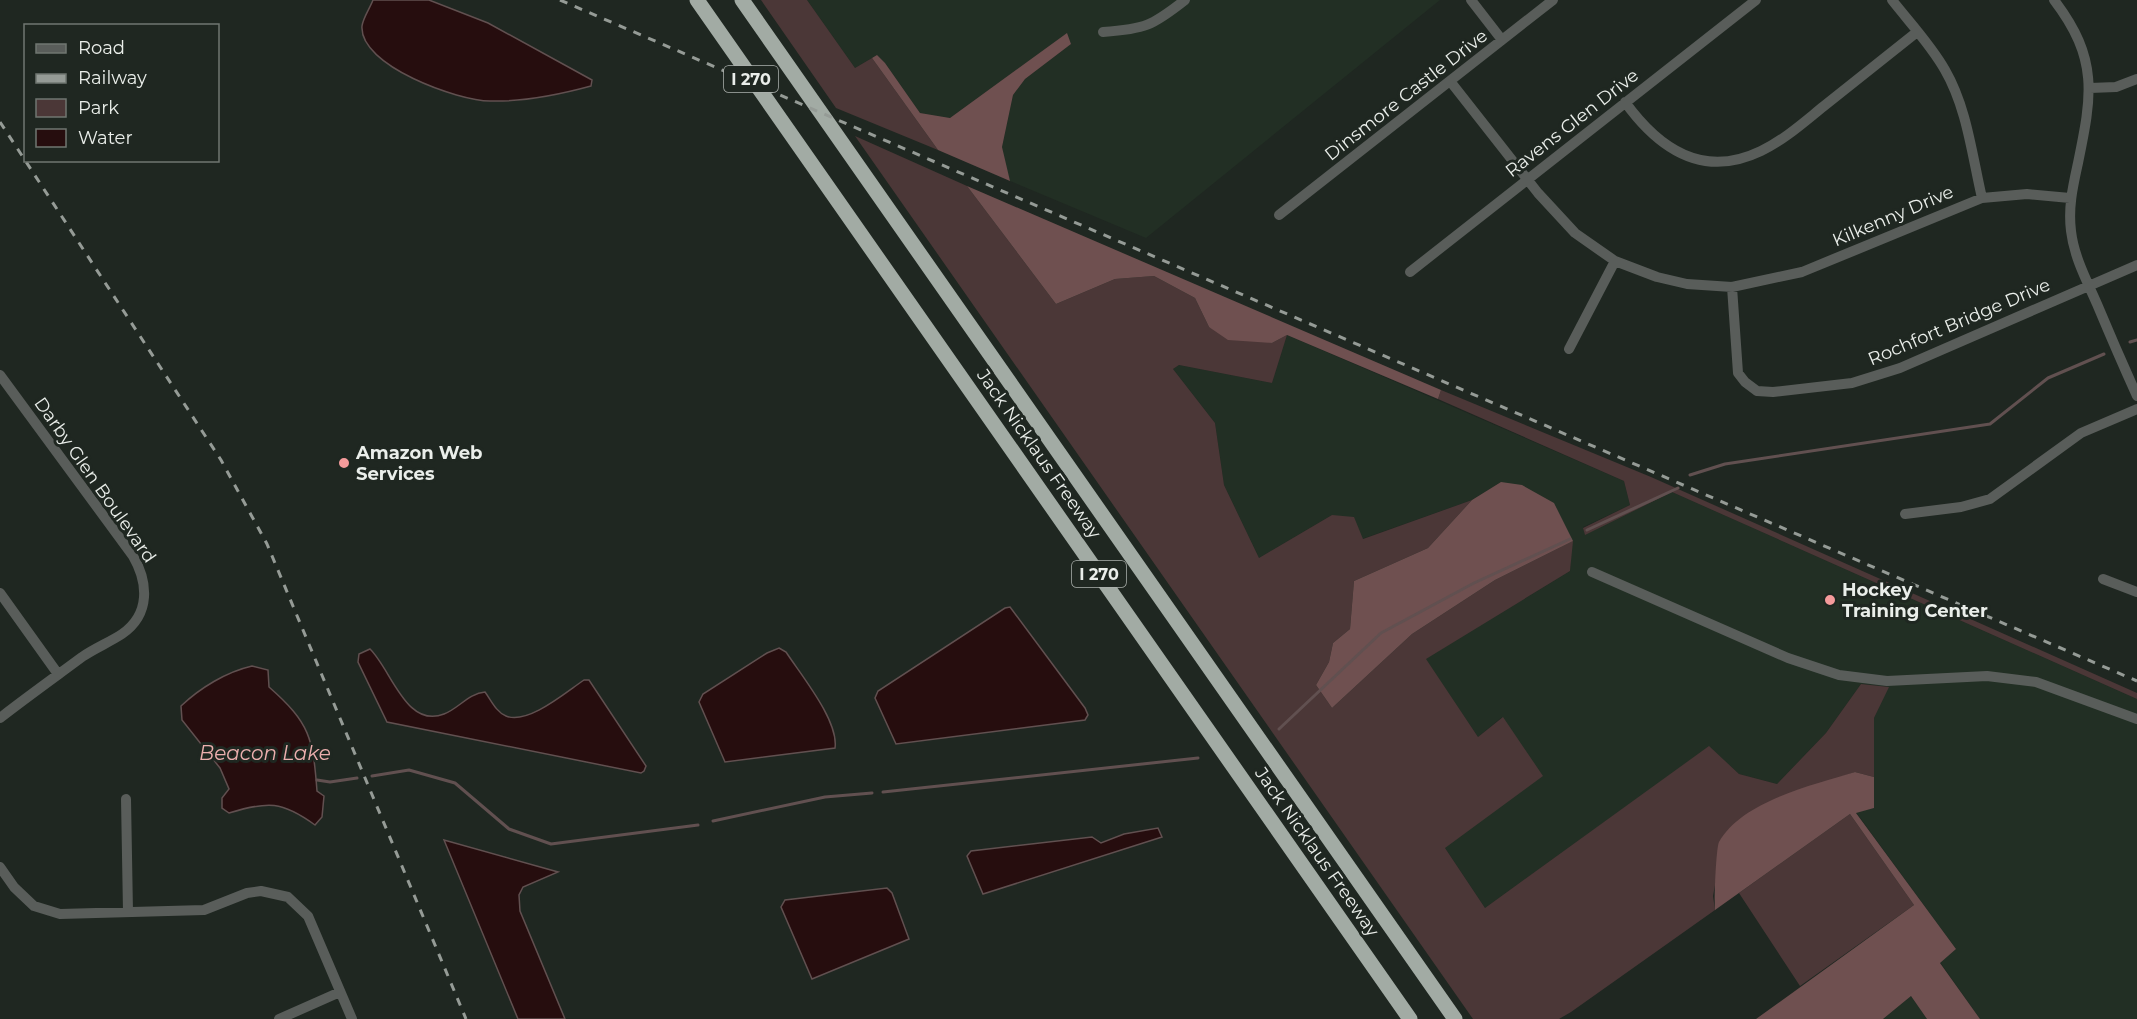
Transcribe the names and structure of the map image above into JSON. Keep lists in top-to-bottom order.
{
  "streets": {
    "highway": ["I 270", "Jack Nicklaus Freeway"],
    "street": [
      "Dinsmore Castle Drive",
      "Ravens Glen Drive",
      "Kilkenny Drive",
      "Rochfort Bridge Drive",
      "Darby Glen Boulevard"
    ]
  },
  "crossings": [
    ["Dinsmore Castle Drive", "Kilkenny Drive"],
    ["Ravens Glen Drive", "Kilkenny Drive"],
    ["Kilkenny Drive", "Rochfort Bridge Drive"]
  ],
  "water": ["Beacon Lake"],
  "places": ["Amazon Web Services", "Hockey Training Center"],
  "legend": [
    "Road",
    "Railway",
    "Park",
    "Water"
  ]
}
